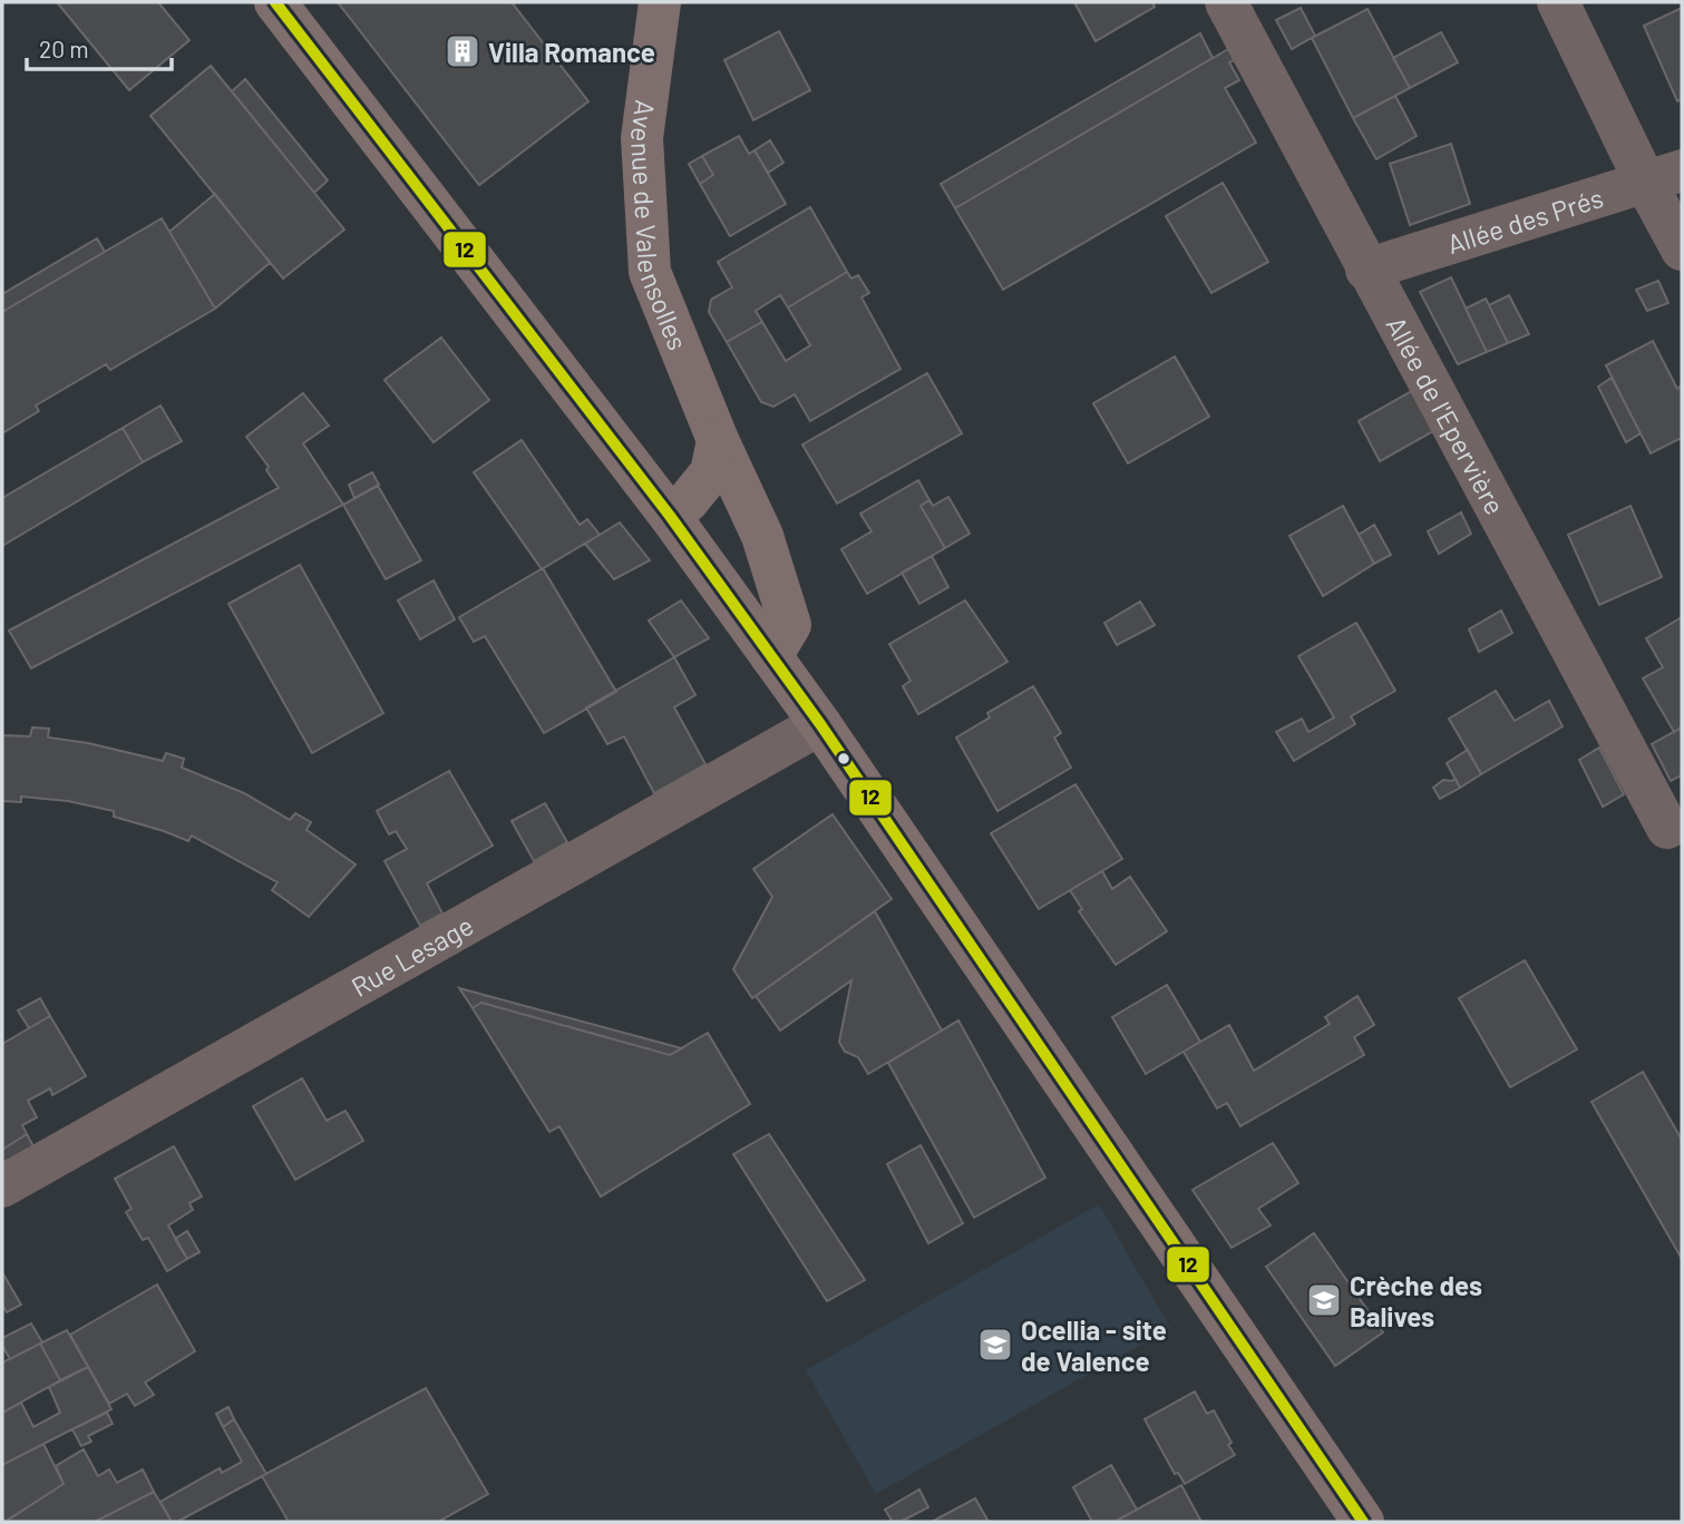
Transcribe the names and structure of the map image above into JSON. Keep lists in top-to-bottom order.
{
  "streets": {
    "street": [
      "Allée des Prés",
      "Avenue de Valensolles",
      "Allée de l'Epervière",
      "Rue Lesage"
    ]
  },
  "crossings": [
    ["Allée des Prés", "Allée de l'Epervière"]
  ],
  "places": {
    "building": ["Villa Romance"],
    "school or university": ["Crèche des Balives", "Ocellia - site de Valence"]
  },
  "lines": ["transit line 12"],
  "scale_bar": "20 m"
}
